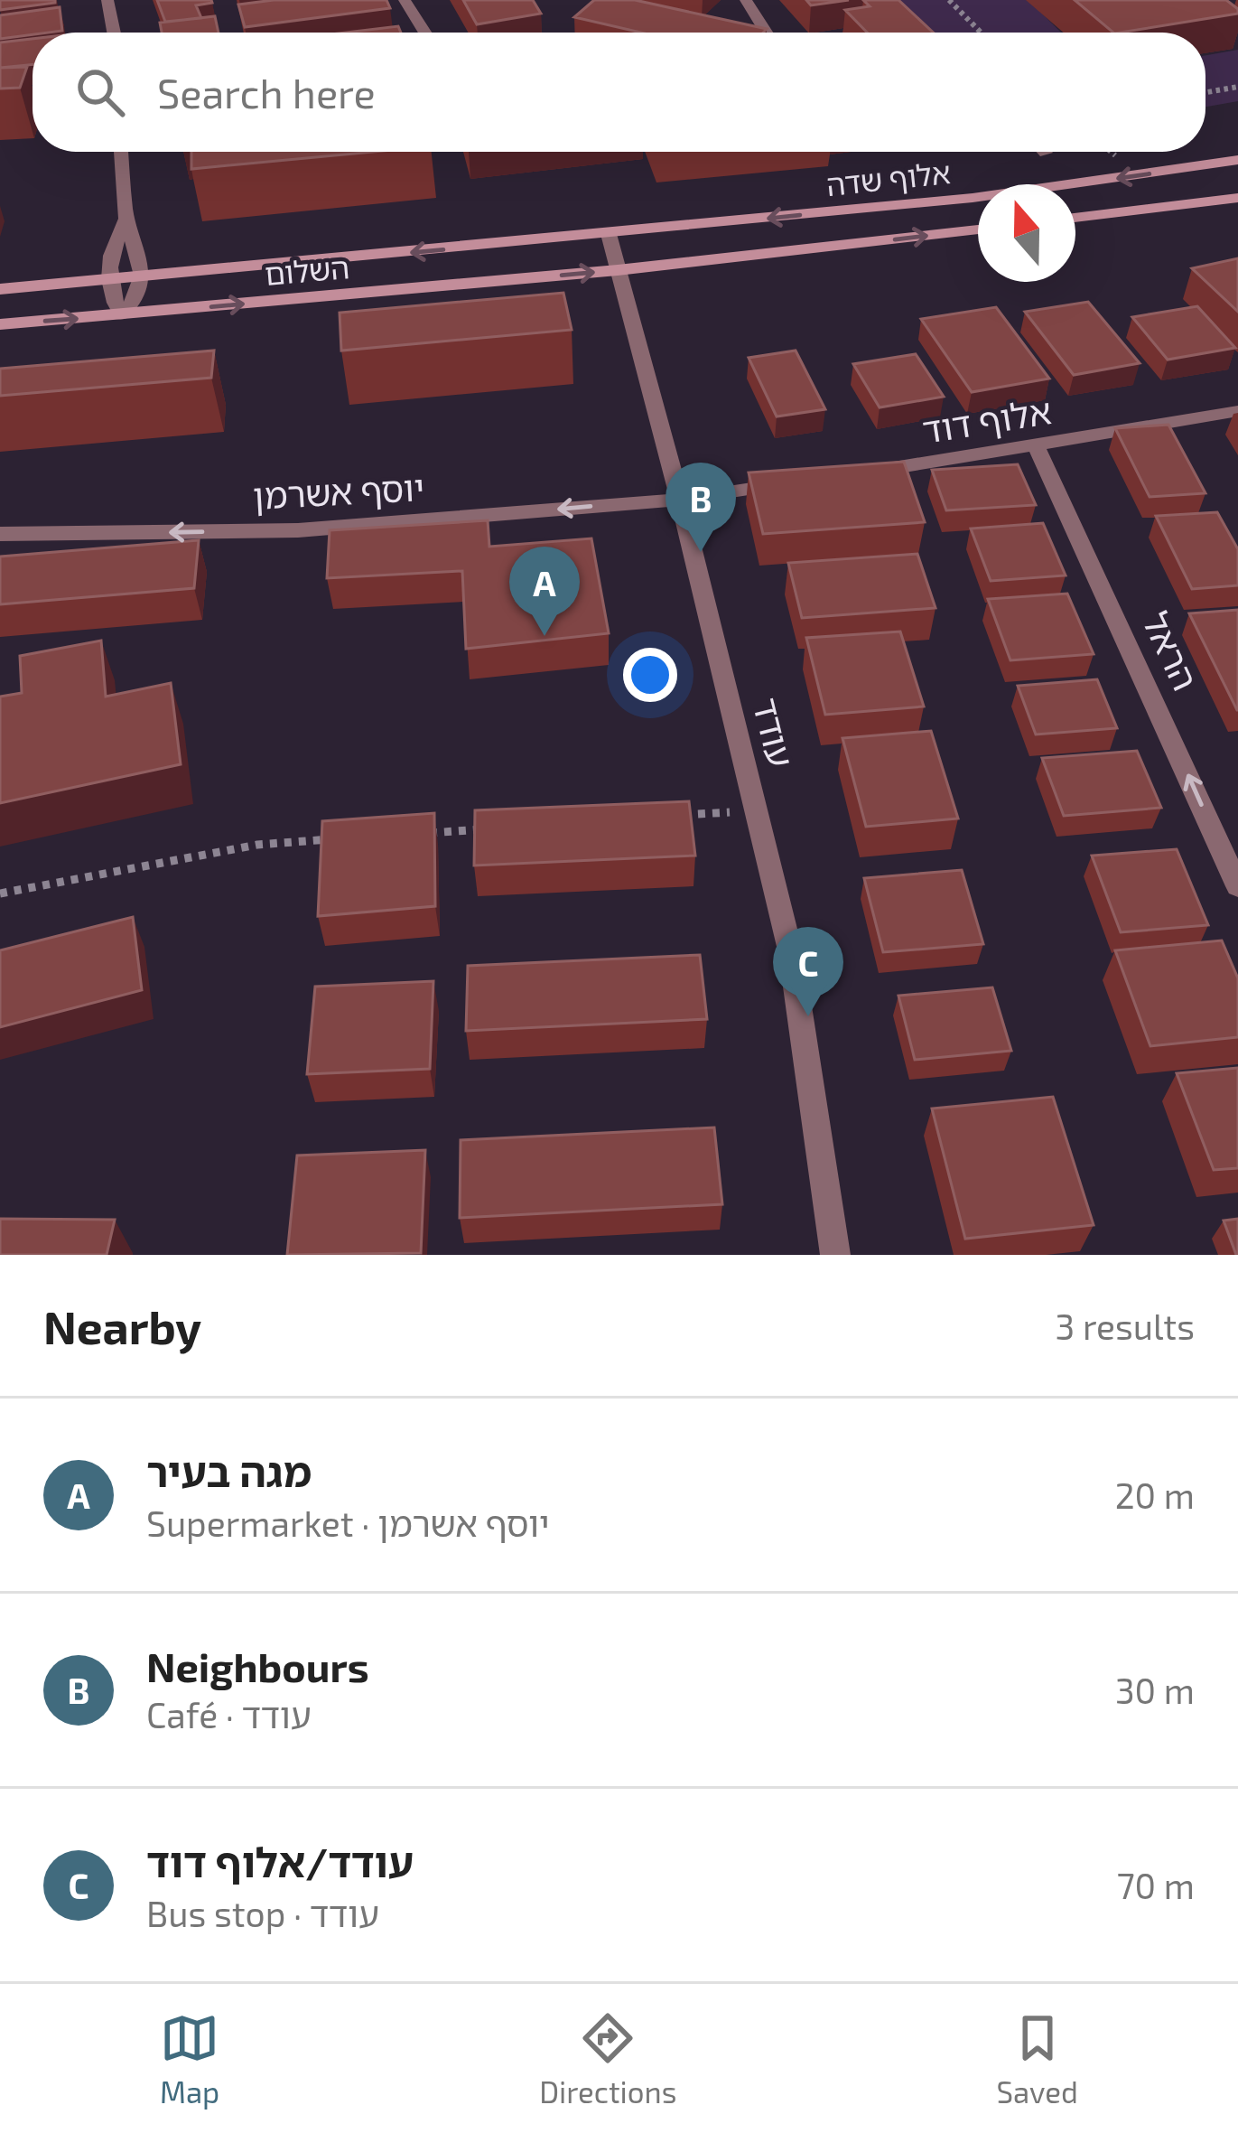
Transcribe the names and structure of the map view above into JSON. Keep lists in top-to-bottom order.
{
  "streets": {
    "main road": ["אלוף שדה", "השלום"],
    "street": [
      "אלוף דוד",
      "יוסף אשרמן",
      "הראל",
      "עודד"
    ]
  },
  "crossings": [
    ["אלוף שדה", "השלום"],
    ["אלוף שדה", "עודד"],
    ["השלום", "עודד"],
    ["אלוף דוד", "הראל"],
    ["יוסף אשרמן", "עודד"]
  ],
  "one_way": ["יוסף אשרמן", "הראל"],
  "north": "top",
  "page": {
    "search": "Search here",
    "pins": ["B", "A", "C"],
    "heading": ["Nearby", "3 results"],
    "list": [
      {
        "mark": "A",
        "name": "מגה בעיר",
        "note": "Supermarket · יוסף אשרמן",
        "value": "20 m"
      },
      {
        "mark": "B",
        "name": "Neighbours",
        "note": "Café · עודד",
        "value": "30 m"
      },
      {
        "mark": "C",
        "name": "עודד/אלוף דוד",
        "note": "Bus stop · עודד",
        "value": "70 m"
      }
    ],
    "nav": ["Map", "Directions", "Saved"]
  }
}
